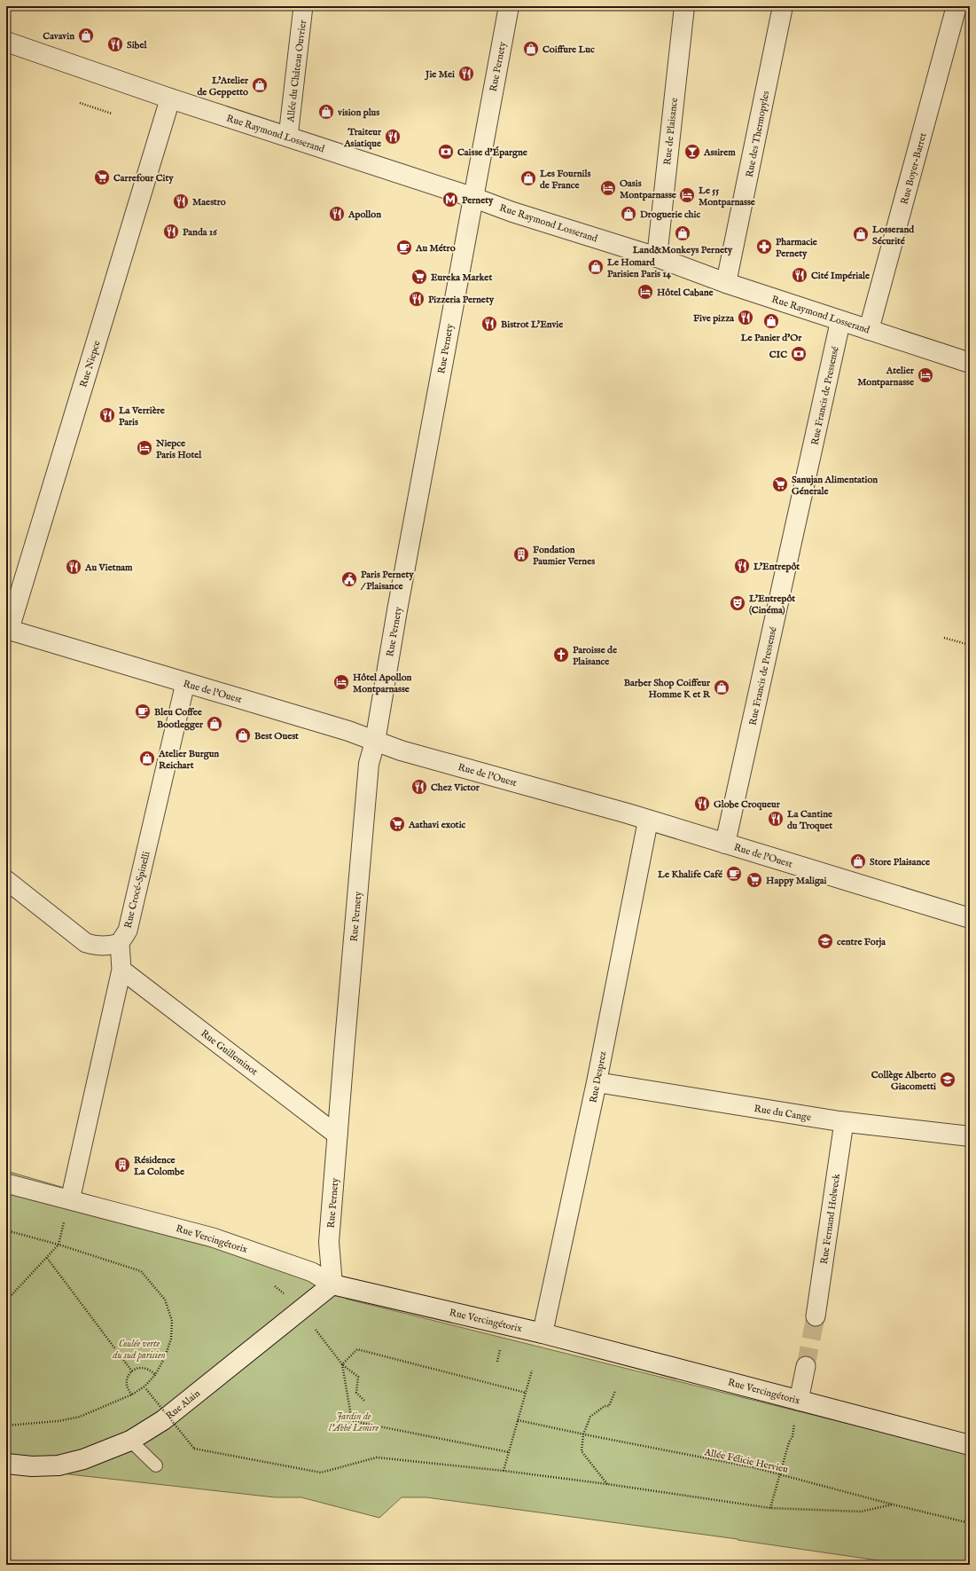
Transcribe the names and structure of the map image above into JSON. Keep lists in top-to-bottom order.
{
  "streets": {
    "street": [
      "Rue Pernety",
      "Allée du Château Ouvrier",
      "Rue de Plaisance",
      "Rue Raymond Losserand",
      "Rue des Thermopyles",
      "Rue Boyer-Barret",
      "Rue Niepce",
      "Rue Francis de Pressensé",
      "Rue de l'Ouest",
      "Rue Crocé-Spinelli",
      "Rue Guilleminot",
      "Rue Desprez",
      "Rue du Cange",
      "Rue Fernand Holweck",
      "Rue Vercingétorix",
      "Rue Alain"
    ],
    "path": ["Allée Félicie Hervieu"]
  },
  "crossings": [
    ["Rue Pernety", "Rue Raymond Losserand"],
    ["Rue Pernety", "Rue de l'Ouest"],
    ["Rue Pernety", "Rue Guilleminot"],
    ["Rue Pernety", "Rue Vercingétorix"],
    ["Rue Pernety", "Rue Alain"],
    ["Allée du Château Ouvrier", "Rue Raymond Losserand"],
    ["Rue de Plaisance", "Rue Raymond Losserand"],
    ["Rue Raymond Losserand", "Rue des Thermopyles"],
    ["Rue Raymond Losserand", "Rue Boyer-Barret"],
    ["Rue Raymond Losserand", "Rue Niepce"],
    ["Rue Raymond Losserand", "Rue Francis de Pressensé"],
    ["Rue Niepce", "Rue de l'Ouest"],
    ["Rue Francis de Pressensé", "Rue de l'Ouest"],
    ["Rue de l'Ouest", "Rue Crocé-Spinelli"],
    ["Rue de l'Ouest", "Rue Desprez"],
    ["Rue Desprez", "Rue du Cange"],
    ["Rue Desprez", "Rue Vercingétorix"],
    ["Rue du Cange", "Rue Fernand Holweck"],
    ["Rue Vercingétorix", "Rue Alain"]
  ],
  "parks": ["Coulée verte du sud parisien", "Jardin de l'Abbé Lemire"],
  "places": {
    "shop": [
      "Cavavin",
      "Coiffure Luc",
      "L'Atelier de Geppetto",
      "vision plus",
      "Les Fournils de France",
      "Droguerie chic",
      "Land&Monkeys Pernety",
      "Losserand Sécurité",
      "Le Homard Parisien Paris 14",
      "Le Panier d'Or",
      "Barber Shop Coiffeur Homme K et R",
      "Bootlegger",
      "Best Ouest",
      "Atelier Burgun Reichart",
      "Store Plaisance"
    ],
    "restaurant": [
      "Sibel",
      "Jie Mei",
      "Traiteur Asiatique",
      "Maestro",
      "Apollon",
      "Panda 16",
      "Cité Impériale",
      "Pizzeria Pernety",
      "Five pizza",
      "Bistrot L'Envie",
      "La Verrière Paris",
      "L'Entrepôt",
      "Au Vietnam",
      "Chez Victor",
      "Globe Croqueur",
      "La Cantine du Troquet"
    ],
    "bank": ["Caisse d'Épargne", "CIC"],
    "bar": ["Assirem"],
    "supermarket": [
      "Carrefour City",
      "Eureka Market",
      "Sanujan Alimentation Génerale",
      "Aathavi exotic",
      "Happy Maligai"
    ],
    "hotel": [
      "Oasis Montparnasse",
      "Le 55 Montparnasse",
      "Hôtel Cabane",
      "Atelier Montparnasse",
      "Niepce Paris Hotel",
      "Hôtel Apollon Montparnasse"
    ],
    "metro station": ["Pernety"],
    "pharmacy": ["Pharmacie Pernety"],
    "cafe": ["Au Métro", "Bleu Coffee", "Le Khalife Café"],
    "building": ["Fondation Paumier Vernes", "Résidence La Colombe"],
    "public building": ["Paris Pernety / Plaisance"],
    "theatre": ["L'Entrepôt (Cinéma)"],
    "church": ["Paroisse de Plaisance"],
    "school or university": ["centre Forja", "Collège Alberto Giacometti"]
  }
}
